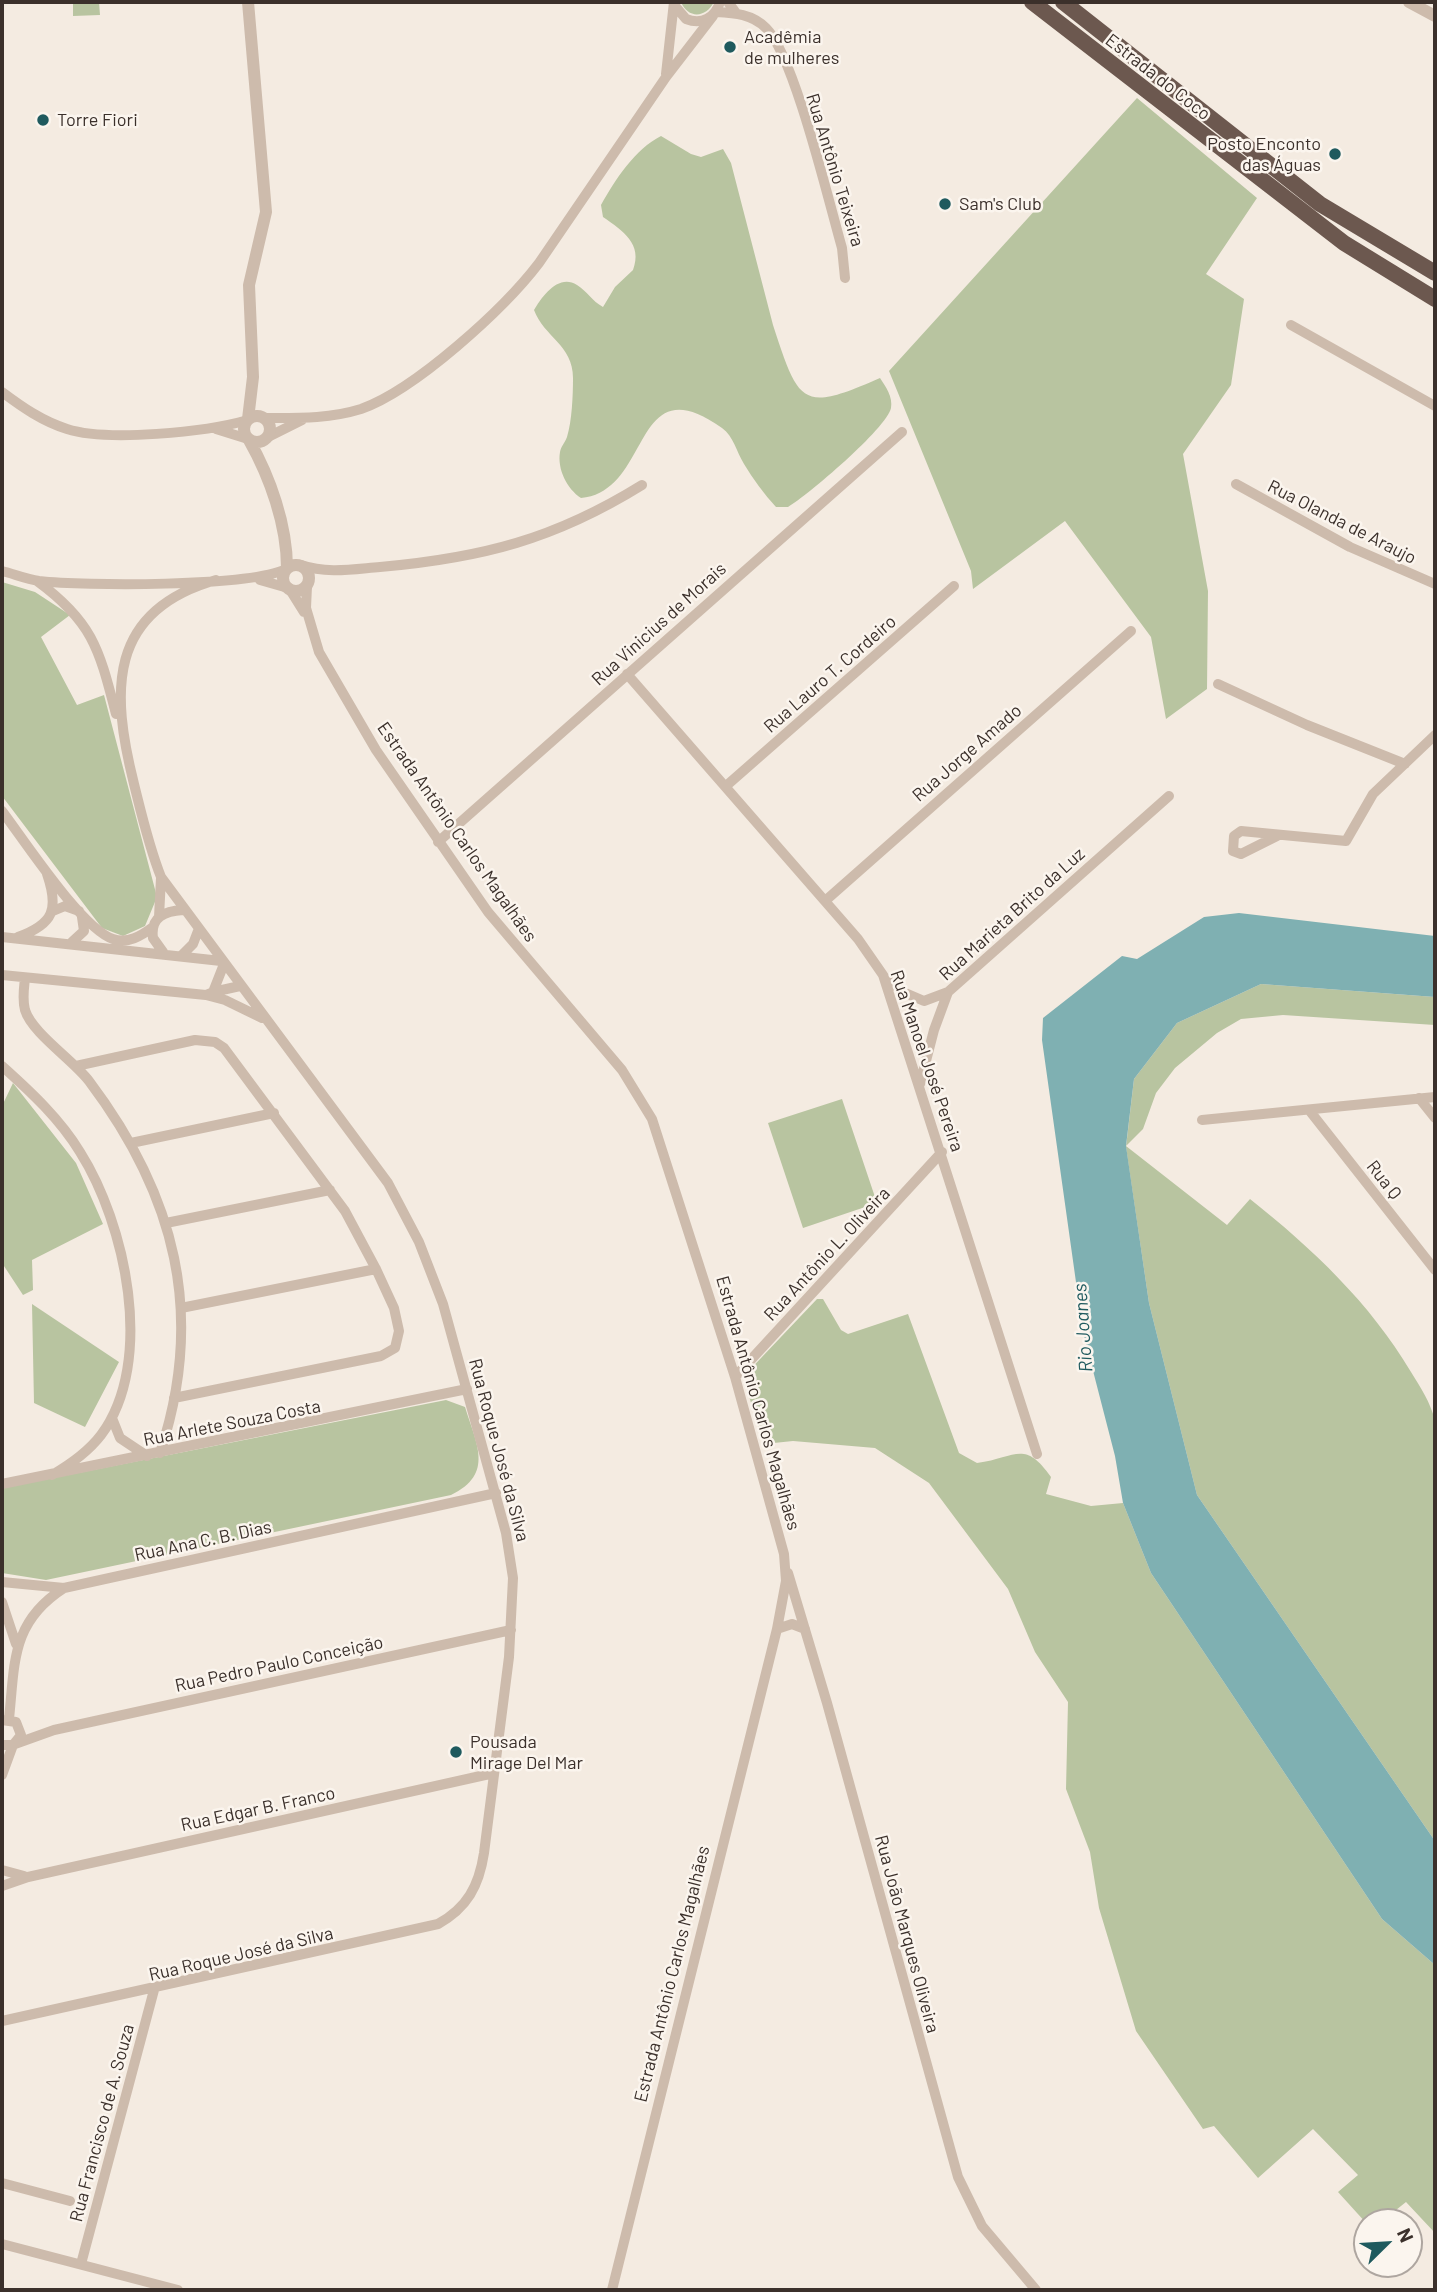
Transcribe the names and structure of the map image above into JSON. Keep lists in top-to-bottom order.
{
  "streets": {
    "highway": ["Estrada do Coco"],
    "street": [
      "Rua Antônio Teixeira",
      "Rua Olanda de Araujo",
      "Rua Vinicius de Morais",
      "Rua Lauro T. Cordeiro",
      "Rua Jorge Amado",
      "Estrada Antônio Carlos Magalhães",
      "Rua Marieta Brito da Luz",
      "Rua Manoel José Pereira",
      "Rua Q",
      "Rua Antônio L. Oliveira",
      "Rua Arlete Souza Costa",
      "Rua Roque José da Silva",
      "Rua Ana C. B. Dias",
      "Rua Pedro Paulo Conceição",
      "Rua Edgar B. Franco",
      "Rua João Marques Oliveira",
      "Rua Francisco de A. Souza"
    ]
  },
  "crossings": [
    ["Rua Vinicius de Morais", "Estrada Antônio Carlos Magalhães"],
    ["Rua Vinicius de Morais", "Rua Manoel José Pereira"],
    ["Rua Lauro T. Cordeiro", "Rua Manoel José Pereira"],
    ["Rua Jorge Amado", "Rua Manoel José Pereira"],
    ["Estrada Antônio Carlos Magalhães", "Rua Antônio L. Oliveira"],
    ["Estrada Antônio Carlos Magalhães", "Rua João Marques Oliveira"],
    ["Rua Marieta Brito da Luz", "Rua Manoel José Pereira"],
    ["Rua Manoel José Pereira", "Rua Antônio L. Oliveira"],
    ["Rua Arlete Souza Costa", "Rua Roque José da Silva"],
    ["Rua Roque José da Silva", "Rua Ana C. B. Dias"],
    ["Rua Roque José da Silva", "Rua Pedro Paulo Conceição"],
    ["Rua Roque José da Silva", "Rua Edgar B. Franco"],
    ["Rua Roque José da Silva", "Rua Francisco de A. Souza"],
    ["Rua Ana C. B. Dias", "Rua Pedro Paulo Conceição"]
  ],
  "water": ["Rio Joanes"],
  "places": [
    "Acadêmia de mulheres",
    "Torre Fiori",
    "Posto Enconto das Águas",
    "Sam's Club",
    "Pousada Mirage Del Mar"
  ],
  "north": "top right"
}
